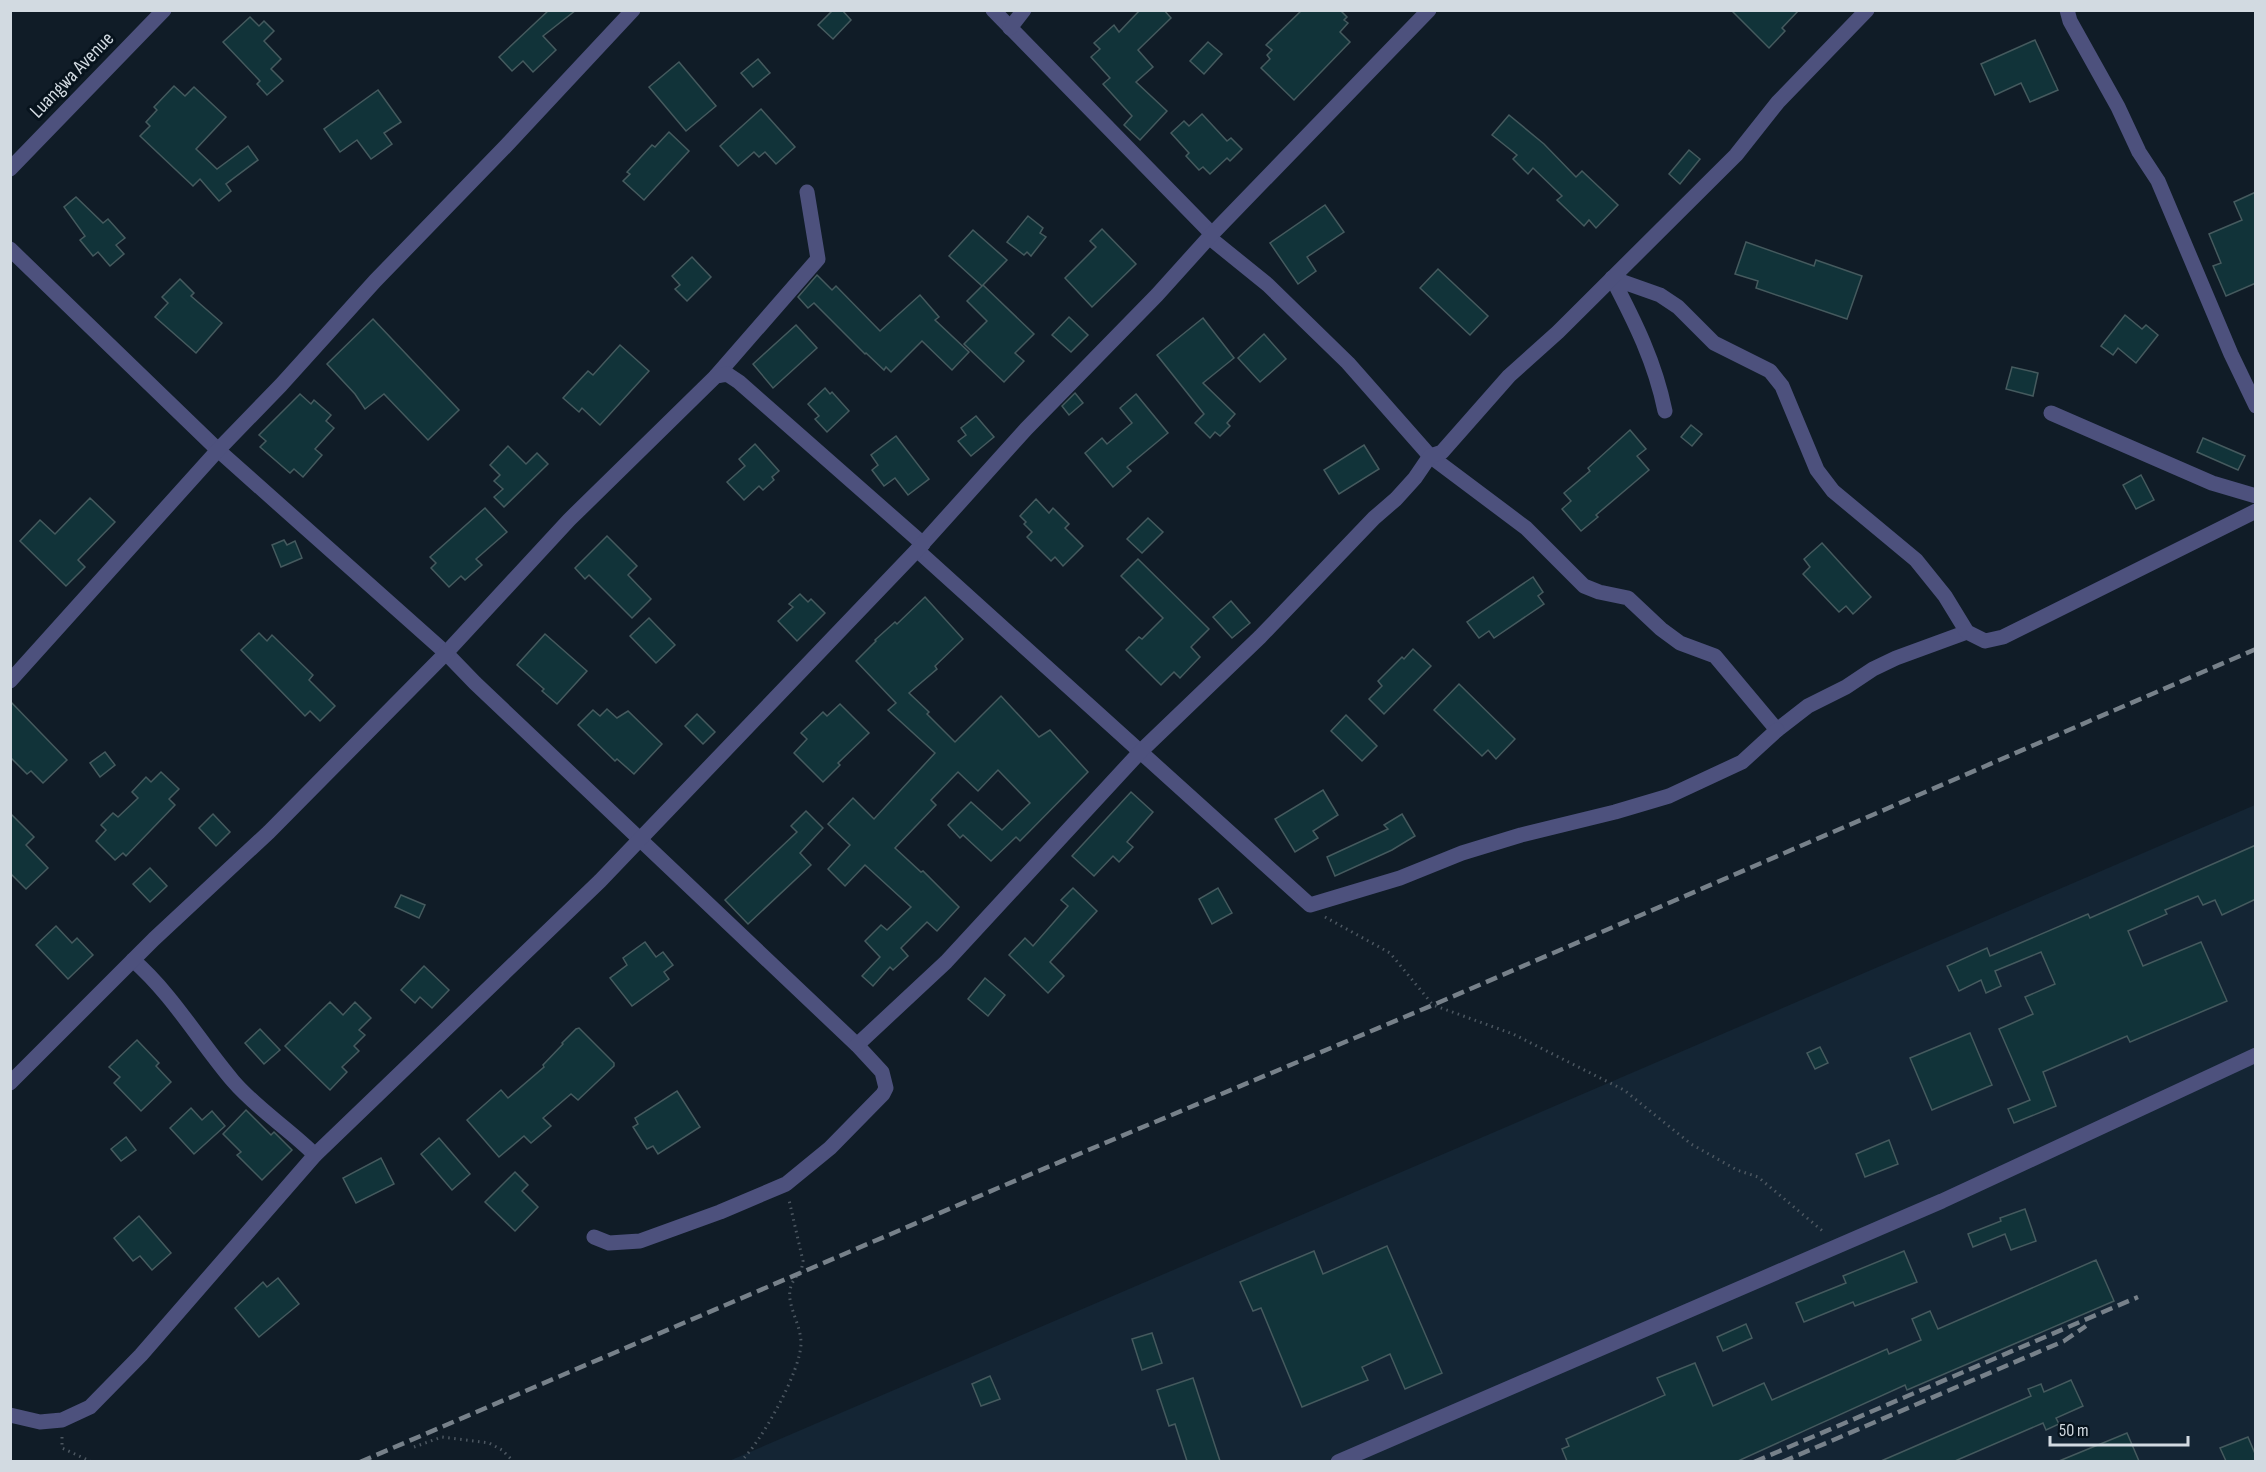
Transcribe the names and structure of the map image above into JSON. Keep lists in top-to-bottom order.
{
  "streets": {
    "street": ["Luangwa Avenue"]
  },
  "scale_bar": "50 m"
}
